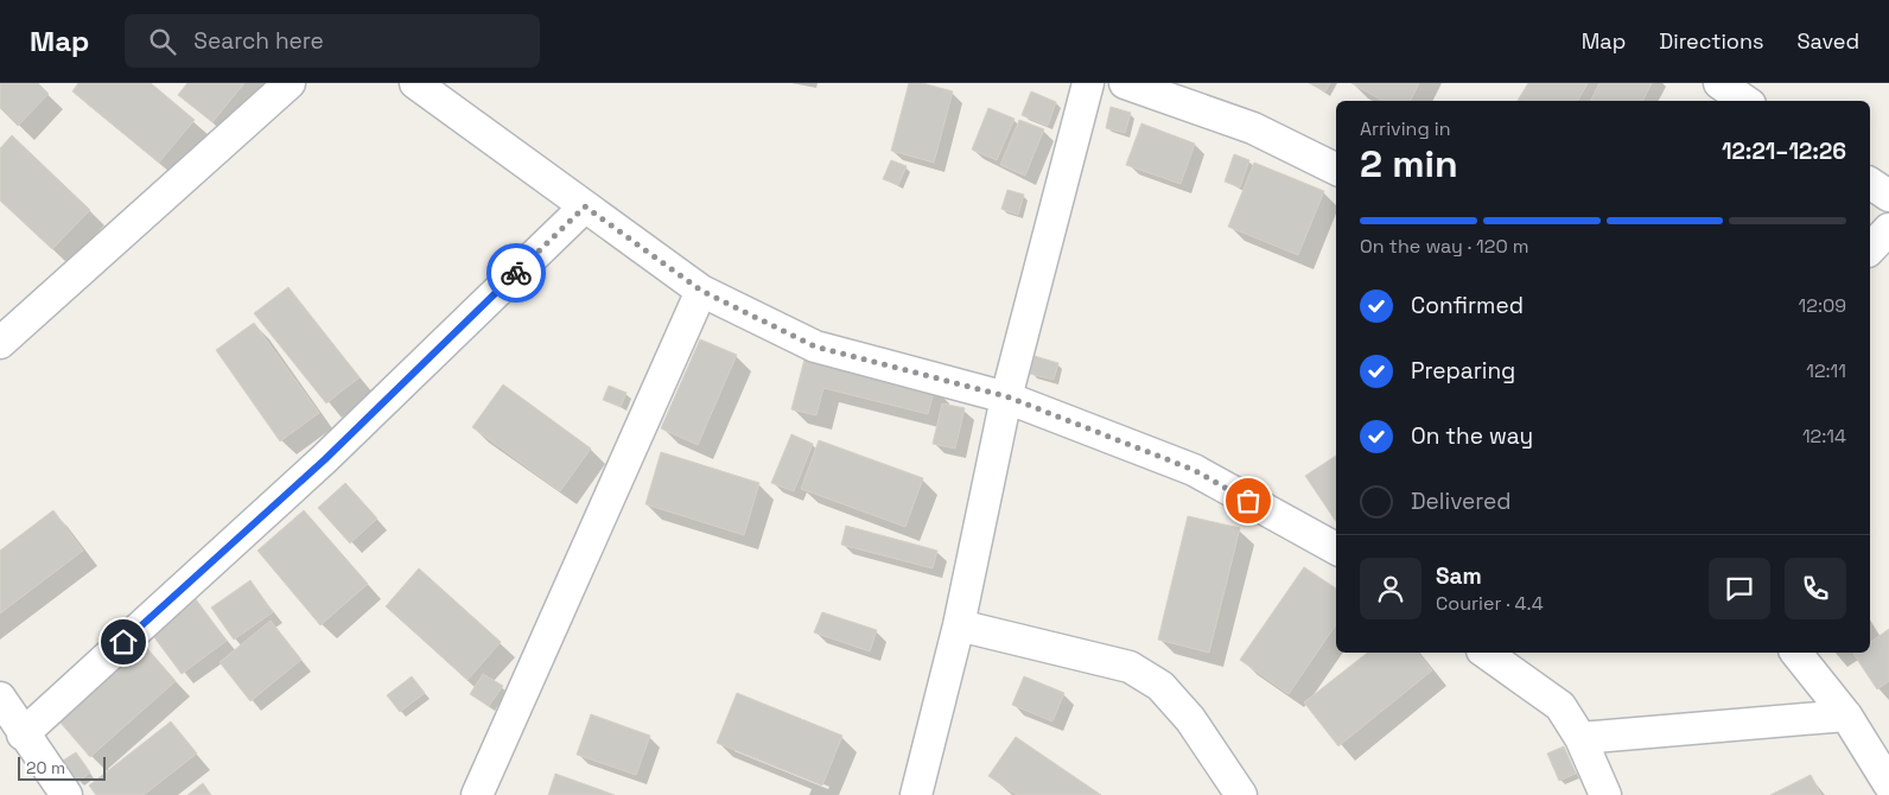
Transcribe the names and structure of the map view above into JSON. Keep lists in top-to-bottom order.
{
  "scale_bar": "20 m",
  "page": {
    "header": "Map",
    "search": "Search here",
    "nav": ["Map", "Directions", "Saved"],
    "heading": ["2 min", "Arriving in", "12:21–12:26"],
    "panel": ["Sam", "Courier · 4.4"],
    "bar": "On the way · 120 m",
    "list": [
      ["Confirmed", "12:09"],
      ["Preparing", "12:11"],
      ["On the way", "12:14"],
      "Delivered"
    ],
    "scale": "20 m"
  }
}
